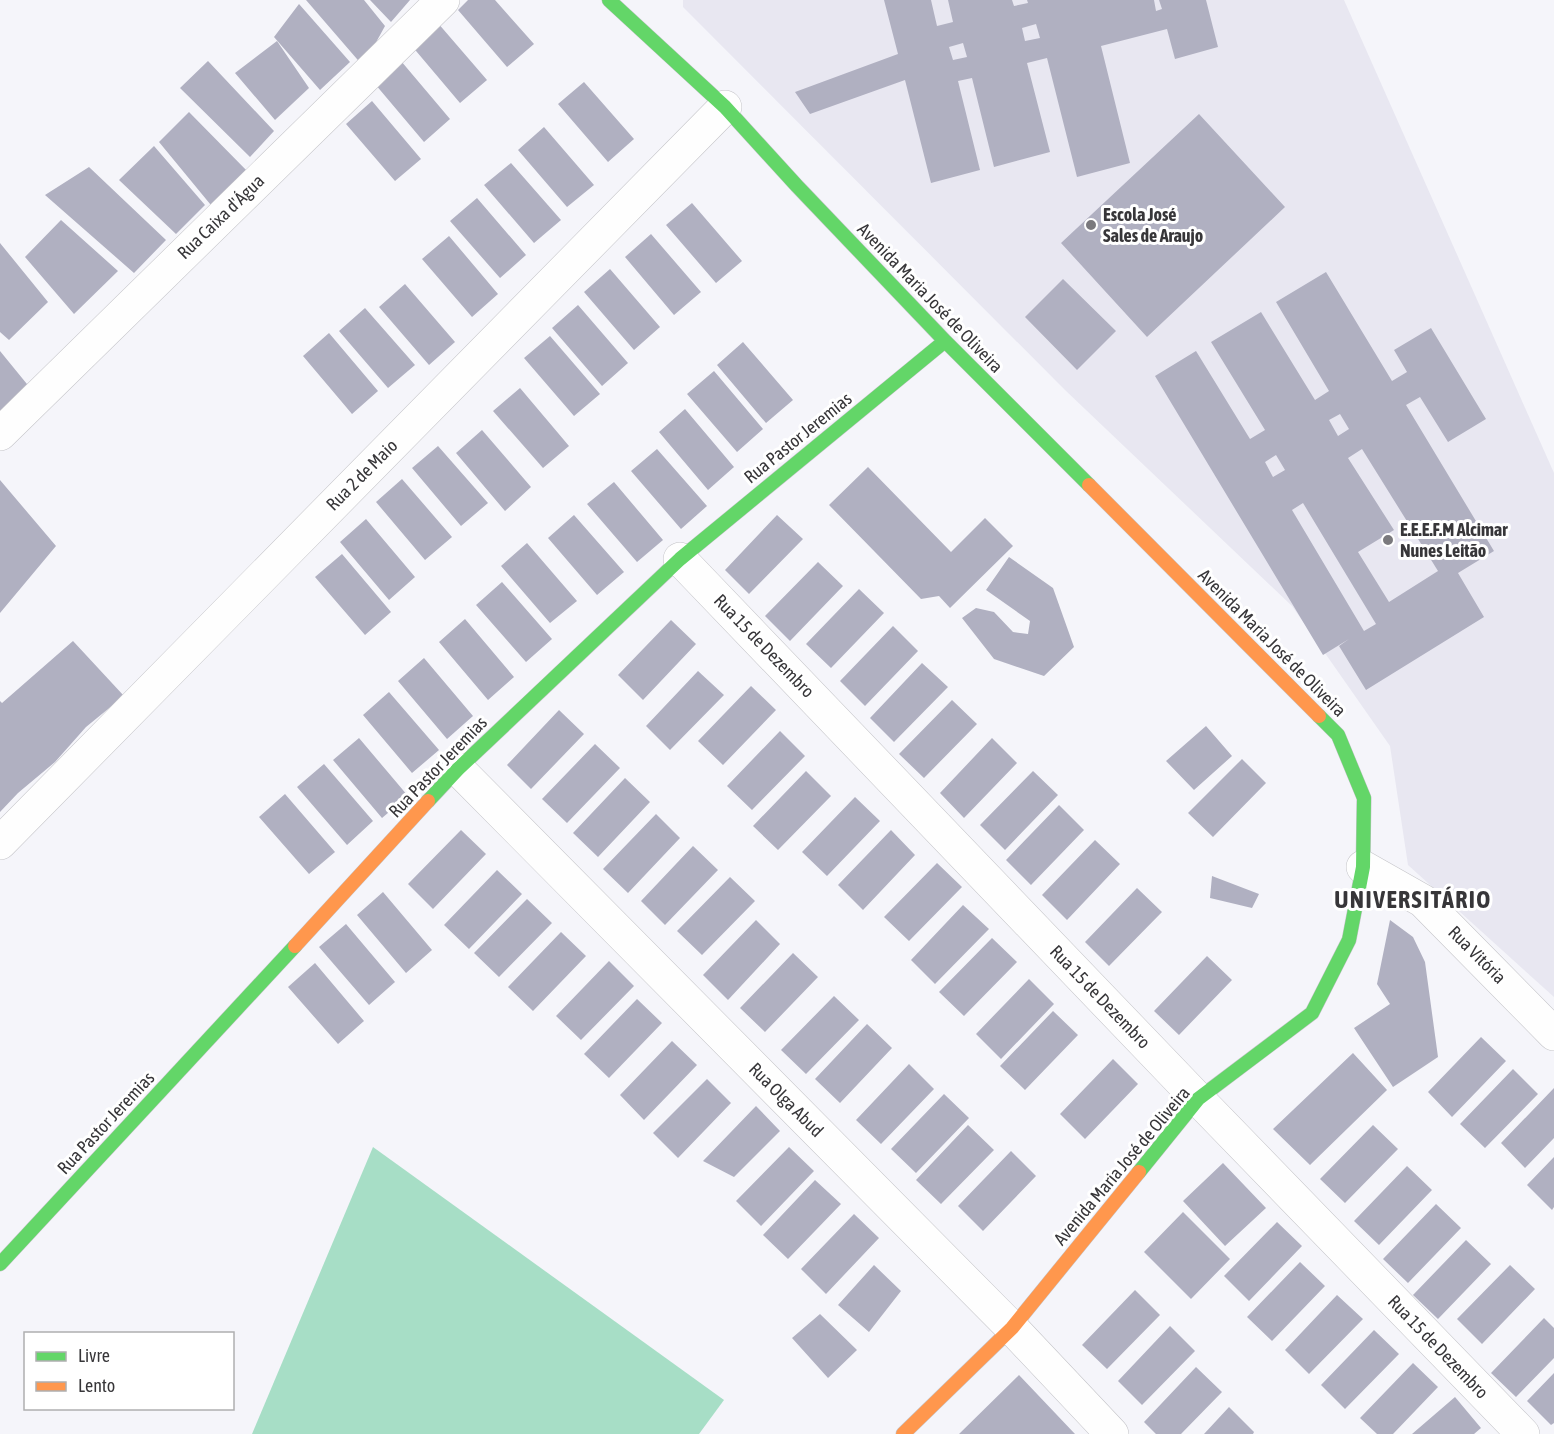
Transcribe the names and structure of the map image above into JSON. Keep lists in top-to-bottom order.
{
  "streets": {
    "street": [
      "Rua Caixa d'Água",
      "Avenida Maria José de Oliveira",
      "Rua Pastor Jeremias",
      "Rua 2 de Maio",
      "Rua 15 de Dezembro",
      "Rua Vitória",
      "Rua Olga Abud"
    ]
  },
  "crossings": [
    ["Avenida Maria José de Oliveira", "Rua Pastor Jeremias"],
    ["Avenida Maria José de Oliveira", "Rua 2 de Maio"],
    ["Avenida Maria José de Oliveira", "Rua 15 de Dezembro"],
    ["Avenida Maria José de Oliveira", "Rua Vitória"],
    ["Avenida Maria José de Oliveira", "Rua Olga Abud"],
    ["Rua Pastor Jeremias", "Rua 15 de Dezembro"],
    ["Rua Pastor Jeremias", "Rua Olga Abud"]
  ],
  "districts": ["UNIVERSITÁRIO"],
  "places": ["Escola José Sales de Araujo", "E.E.E.F.M Alcimar Nunes Leitão"],
  "legend": ["Livre", "Lento"]
}
